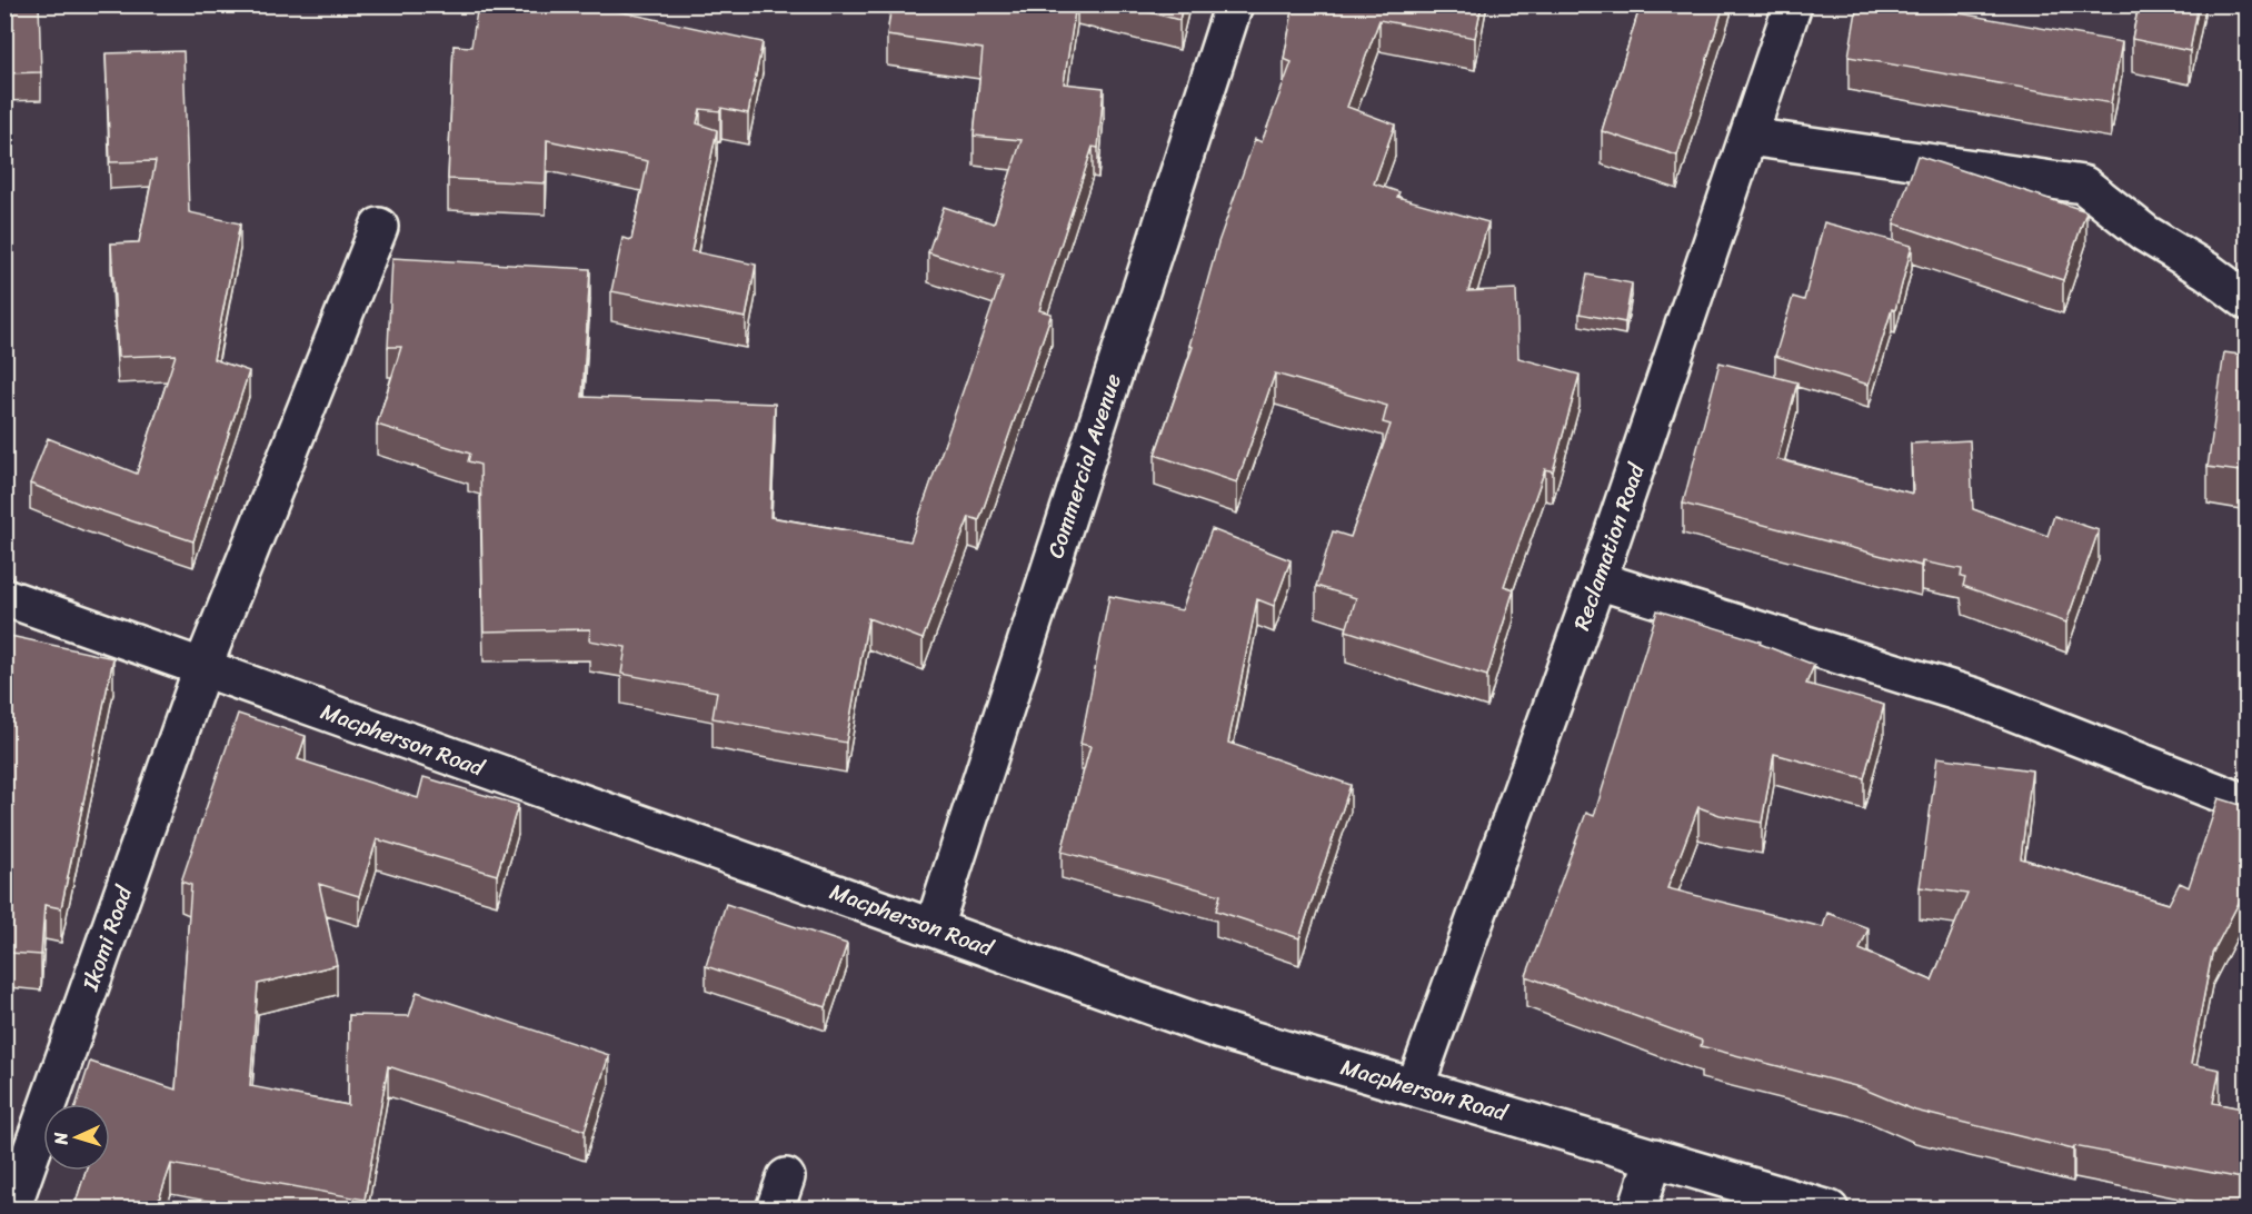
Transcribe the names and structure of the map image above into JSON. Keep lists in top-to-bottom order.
{
  "streets": {
    "street": [
      "Commercial Avenue",
      "Reclamation Road",
      "Macpherson Road",
      "Ikomi Road"
    ]
  },
  "crossings": [
    ["Commercial Avenue", "Macpherson Road"],
    ["Reclamation Road", "Macpherson Road"],
    ["Macpherson Road", "Ikomi Road"]
  ],
  "north": "left"
}
